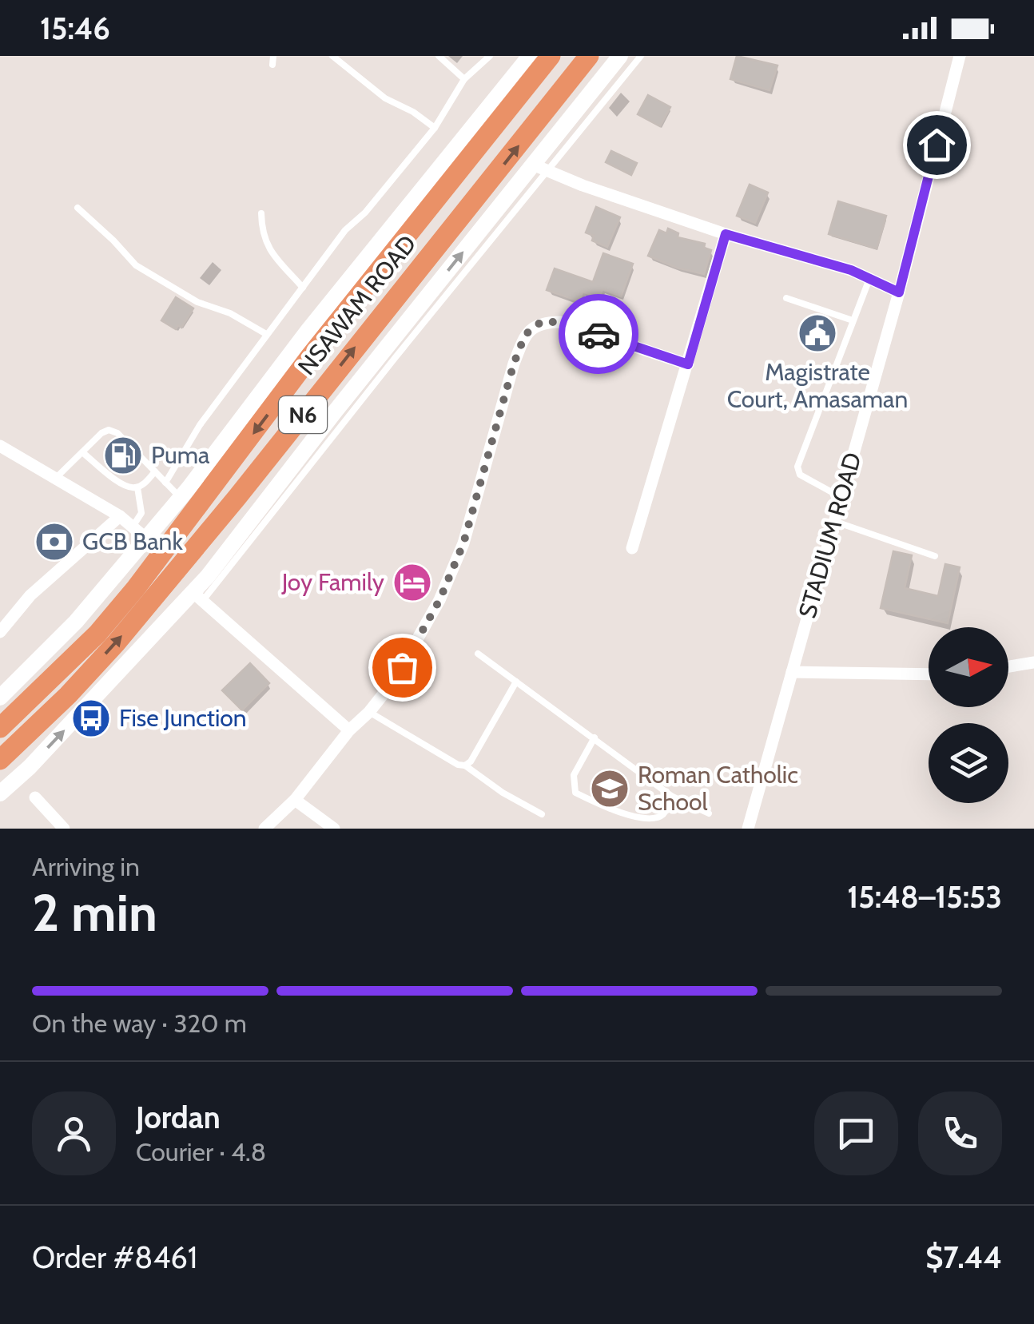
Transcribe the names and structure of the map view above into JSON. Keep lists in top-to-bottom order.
{
  "streets": {
    "highway": ["NSAWAM ROAD", "N6"],
    "street": ["STADIUM ROAD"]
  },
  "places": {
    "public building": ["Magistrate Court, Amasaman"],
    "fuel station": ["Puma"],
    "bank": ["GCB Bank"],
    "hotel": ["Joy Family"],
    "bus stop": ["Fise Junction"],
    "school or university": ["Roman Catholic School"]
  },
  "north": "right",
  "page": {
    "status": "15:46",
    "heading": ["2 min", "Arriving in", "15:48–15:53"],
    "panel": [
      "Jordan",
      "Courier · 4.8",
      "Order #8461",
      "$7.44"
    ],
    "bar": "On the way · 320 m"
  }
}
